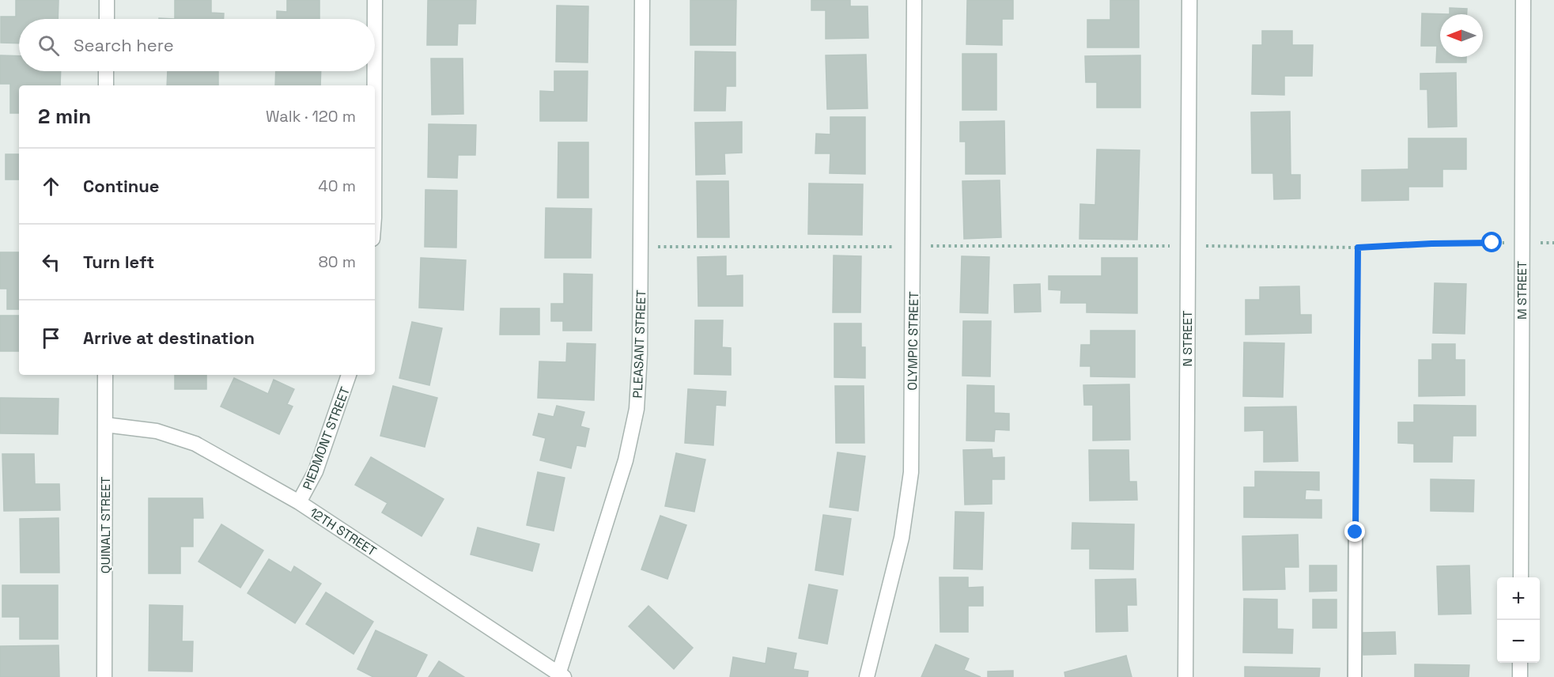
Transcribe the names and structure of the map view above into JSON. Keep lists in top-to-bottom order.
{
  "streets": {
    "street": [
      "M STREET",
      "N STREET",
      "OLYMPIC STREET",
      "PLEASANT STREET",
      "PIEDMONT STREET",
      "QUINALT STREET",
      "12TH STREET"
    ]
  },
  "crossings": [
    ["PLEASANT STREET", "12TH STREET"],
    ["PIEDMONT STREET", "12TH STREET"],
    ["QUINALT STREET", "12TH STREET"]
  ],
  "north": "left",
  "page": {
    "search": "Search here",
    "heading": ["2 min", "Walk · 120 m"],
    "list": [
      ["Continue", "40 m"],
      ["Turn left", "80 m"],
      "Arrive at destination"
    ],
    "map_buttons": ["+", "−"]
  }
}
